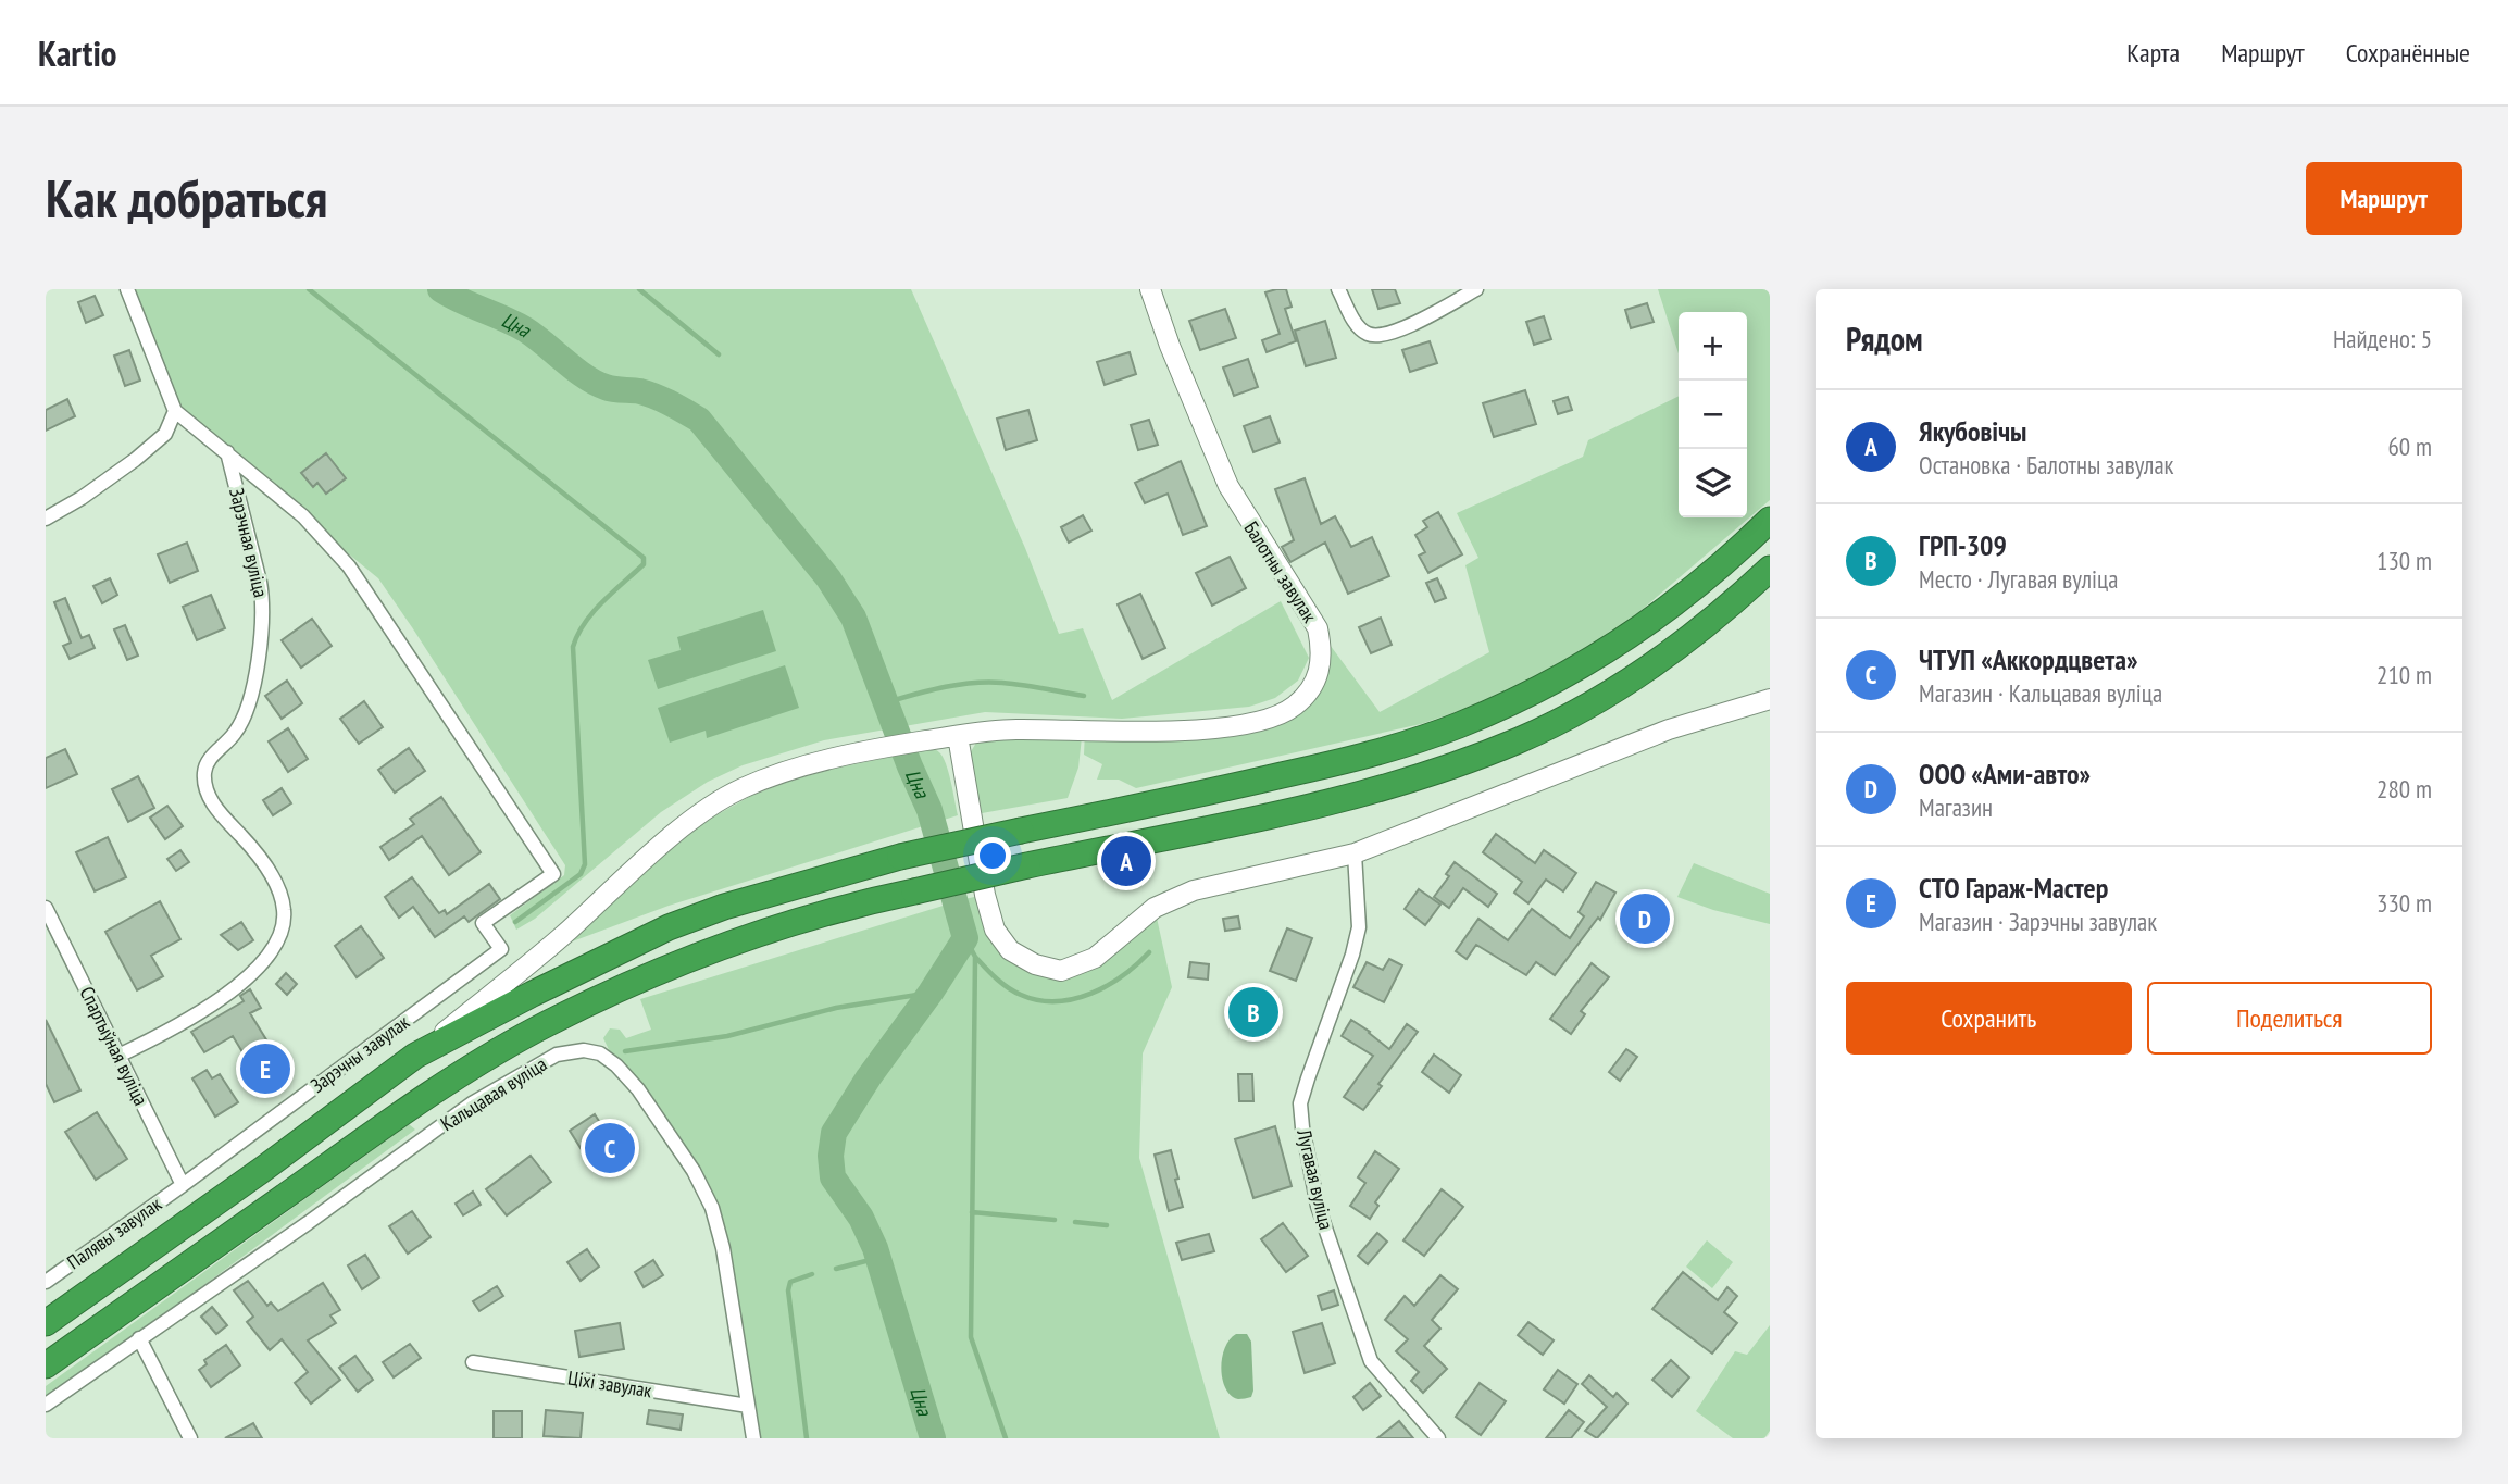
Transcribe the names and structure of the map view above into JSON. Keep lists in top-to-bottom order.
{
  "streets": {
    "main road": ["Балотны завулак"],
    "street": [
      "Зарэчная вуліца",
      "Спартыўная вуліца",
      "Зарэчны завулак",
      "Кальцавая вуліца",
      "Лугавая вуліца",
      "Палявы завулак",
      "Ціхі завулак"
    ]
  },
  "crossings": [
    ["Зарэчная вуліца", "Спартыўная вуліца"],
    ["Зарэчная вуліца", "Зарэчны завулак"],
    ["Спартыўная вуліца", "Зарэчны завулак"],
    ["Спартыўная вуліца", "Палявы завулак"],
    ["Зарэчны завулак", "Палявы завулак"],
    ["Кальцавая вуліца", "Ціхі завулак"]
  ],
  "water": ["Цна"],
  "page": {
    "header": "Kartio",
    "nav": ["Карта", "Маршрут", "Сохранённые"],
    "buttons": [
      "Маршрут",
      ["Сохранить", "Поделиться"]
    ],
    "title": "Как добраться",
    "heading": ["Рядом", "Найдено: 5"],
    "map_buttons": ["+", "−"],
    "list": [
      {
        "mark": "A",
        "name": "Якубовічы",
        "note": "Остановка · Балотны завулак",
        "value": "60 m"
      },
      {
        "mark": "B",
        "name": "ГРП-309",
        "note": "Место · Лугавая вуліца",
        "value": "130 m"
      },
      {
        "mark": "C",
        "name": "ЧТУП «Аккордцвета»",
        "note": "Магазин · Кальцавая вуліца",
        "value": "210 m"
      },
      {
        "mark": "D",
        "name": "ООО «Ами-авто»",
        "note": "Магазин",
        "value": "280 m"
      },
      {
        "mark": "E",
        "name": "СТО Гараж-Мастер",
        "note": "Магазин · Зарэчны завулак",
        "value": "330 m"
      }
    ],
    "pins": [
      "A",
      "D",
      "B",
      "E",
      "C"
    ]
  }
}
